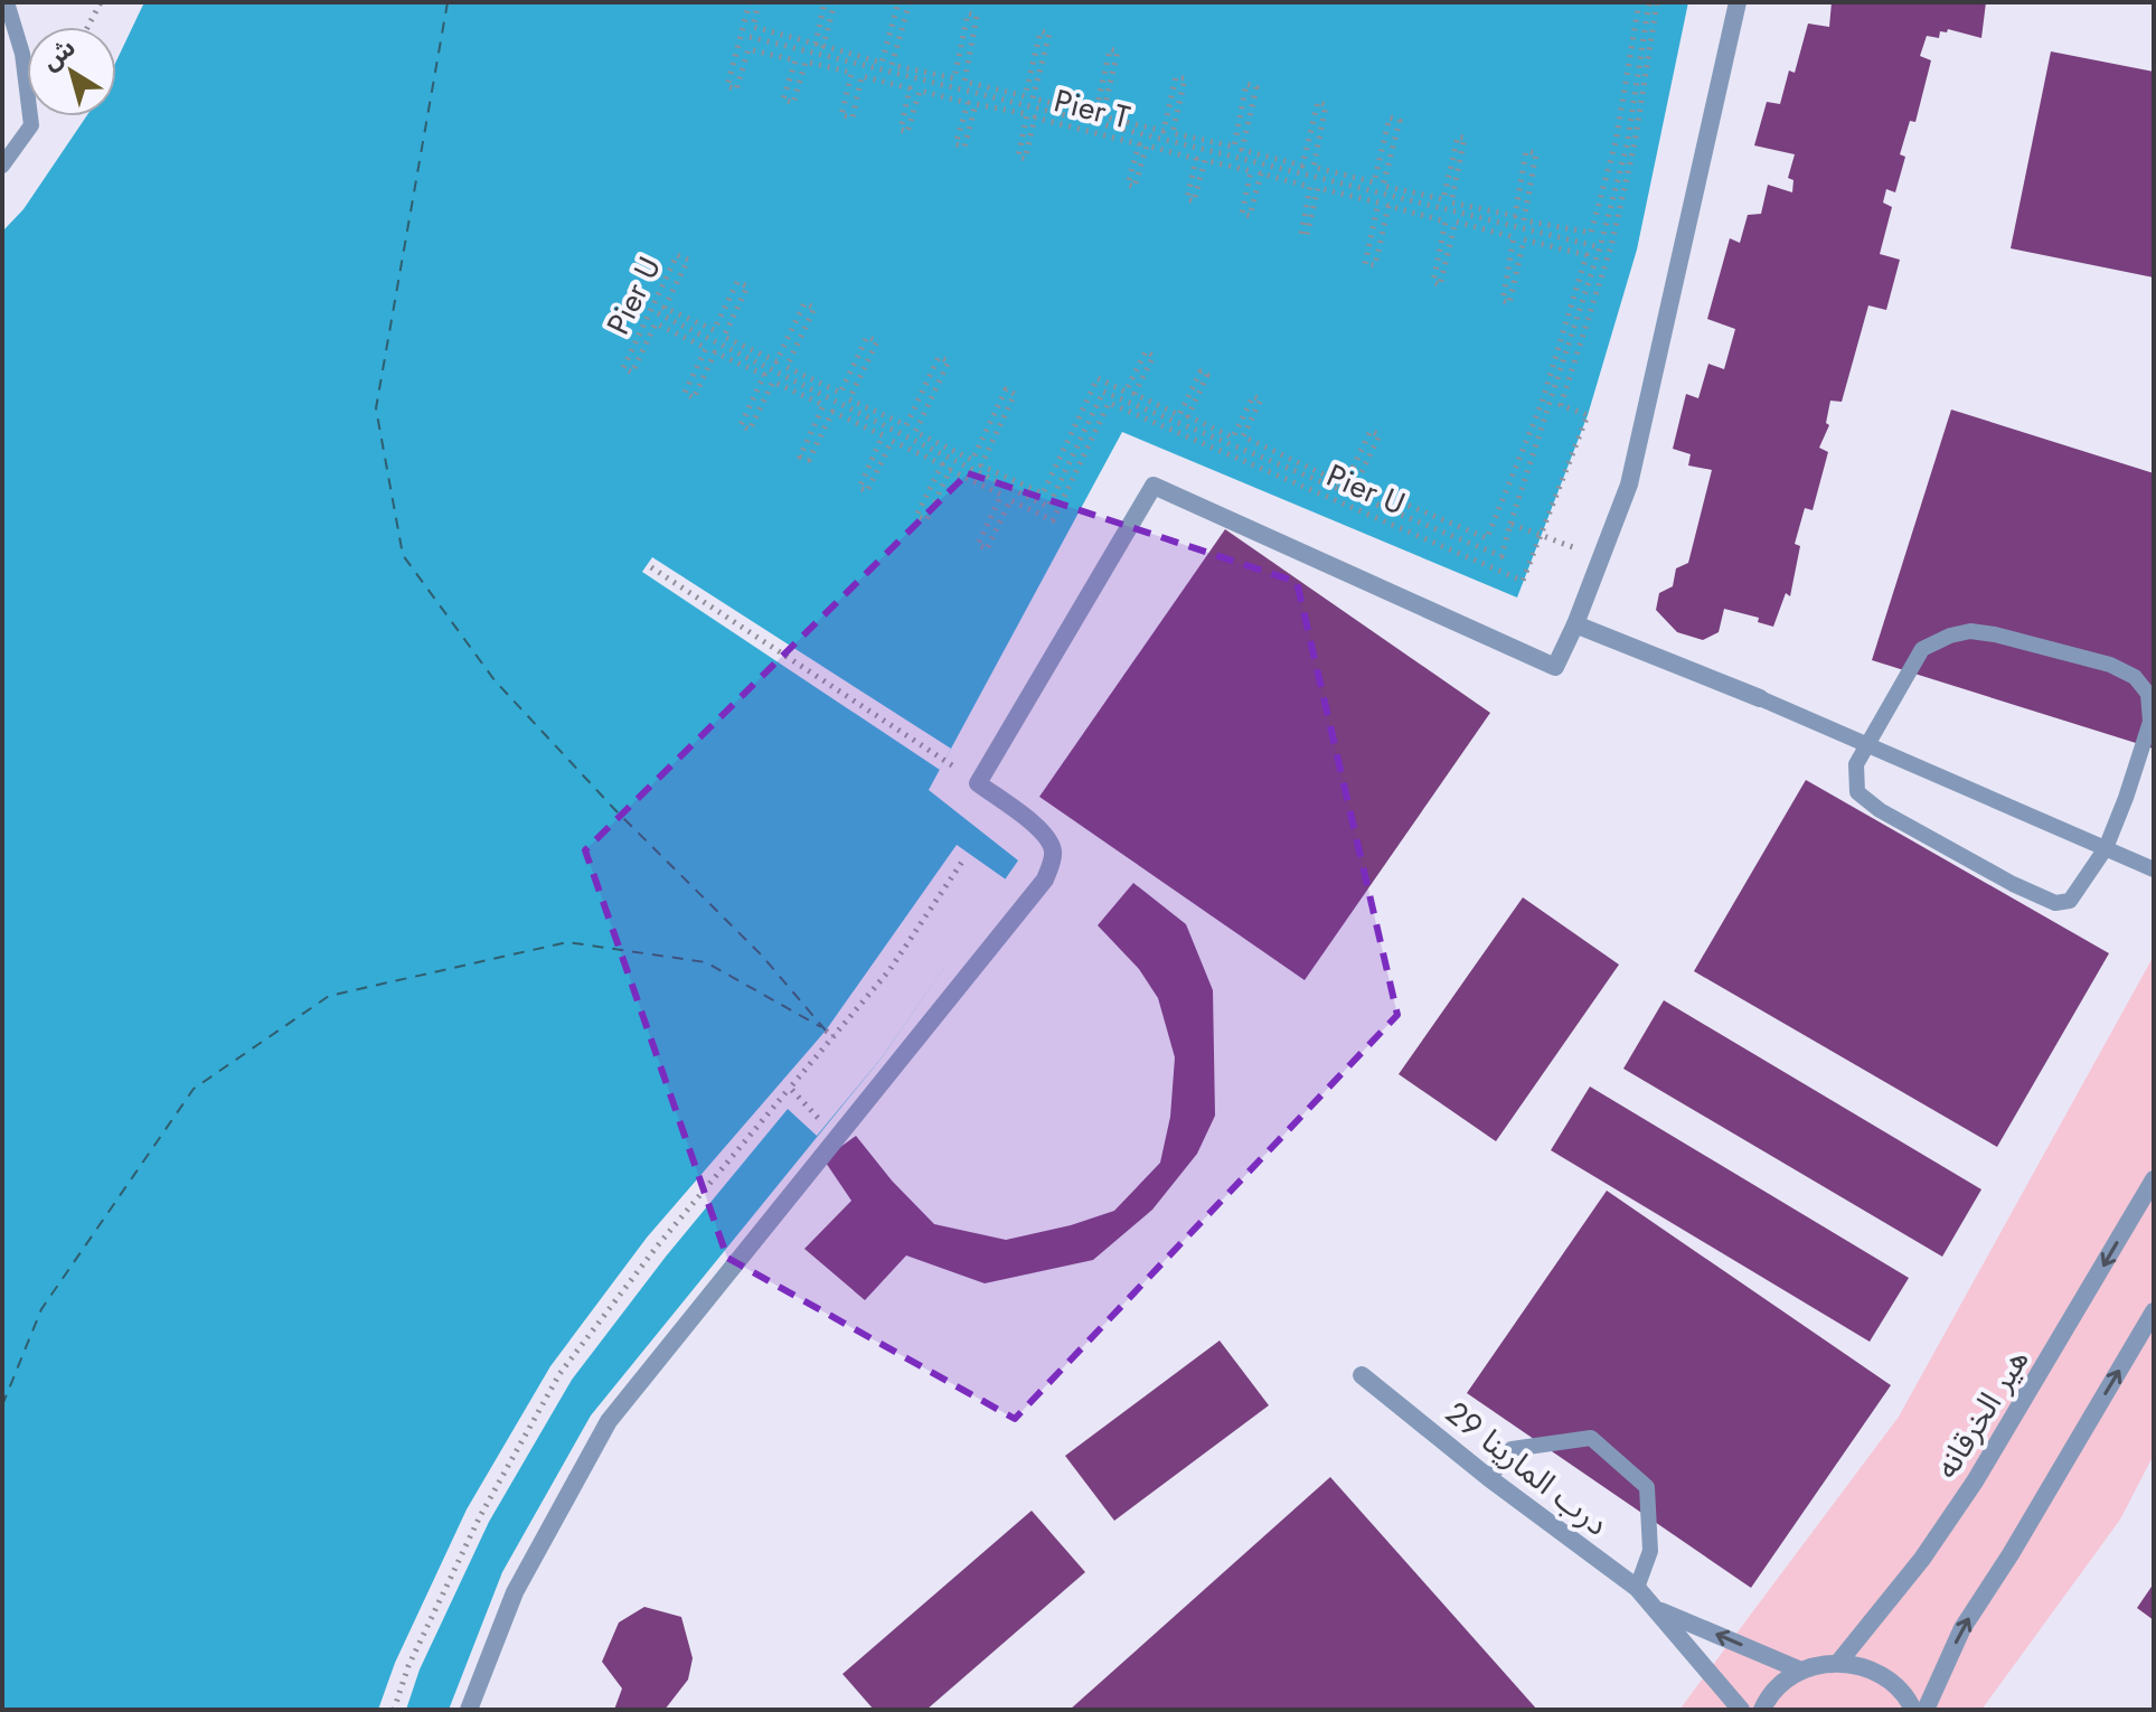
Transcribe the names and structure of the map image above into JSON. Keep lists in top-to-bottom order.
{
  "streets": {
    "street": ["هير الخرقانه", "درب المارينا 29"],
    "path": ["Pier T", "Pier U"]
  },
  "crossings": [
    ["Pier T", "Pier U"]
  ],
  "north": "top left"
}
